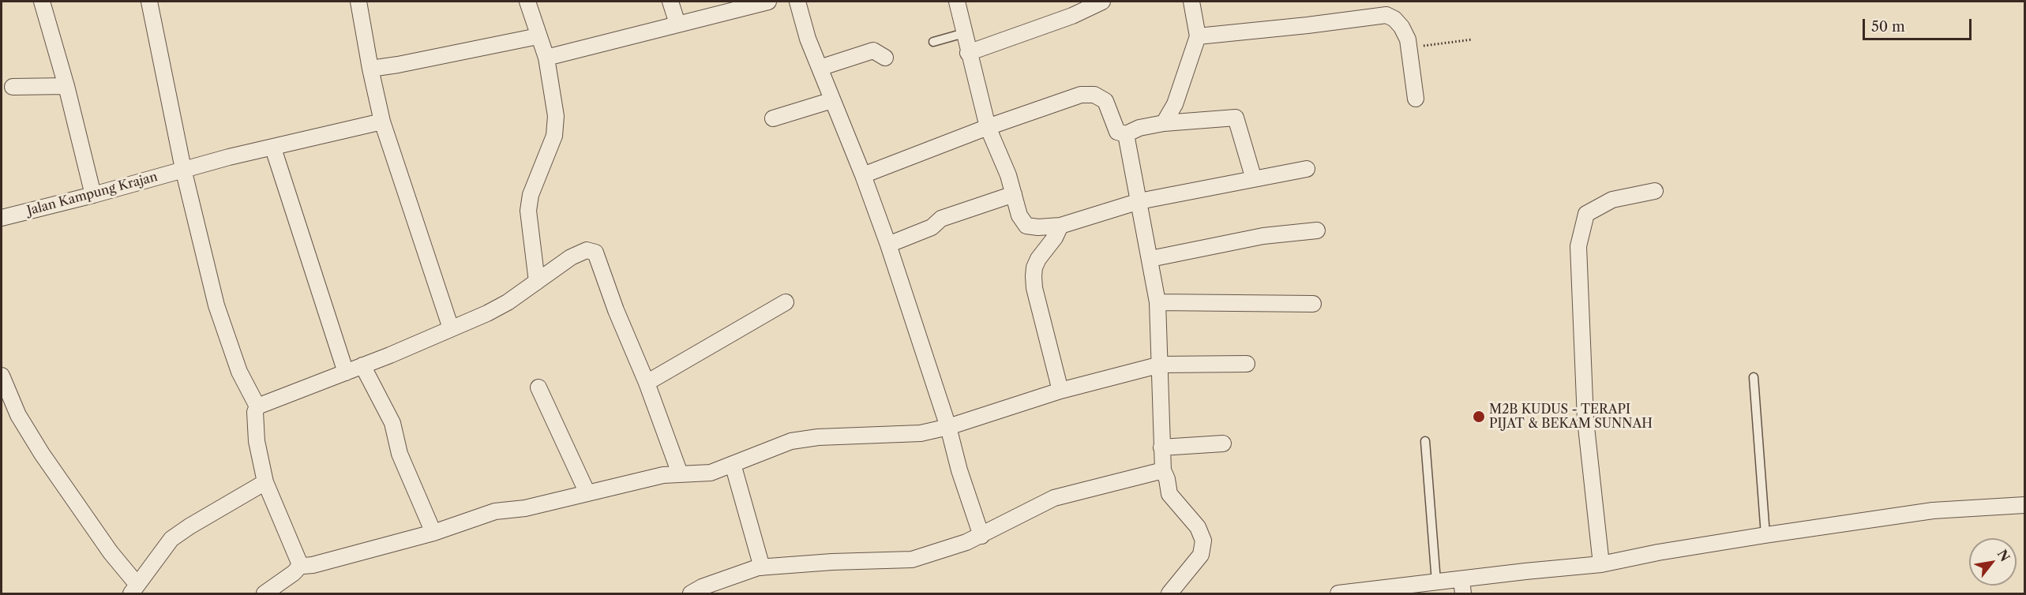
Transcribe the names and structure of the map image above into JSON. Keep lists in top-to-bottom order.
{
  "streets": {
    "street": ["Jalan Kampung Krajan"]
  },
  "places": ["M2B KUDUS - TERAPI PIJAT & BEKAM SUNNAH"],
  "scale_bar": "50 m",
  "north": "top right"
}
